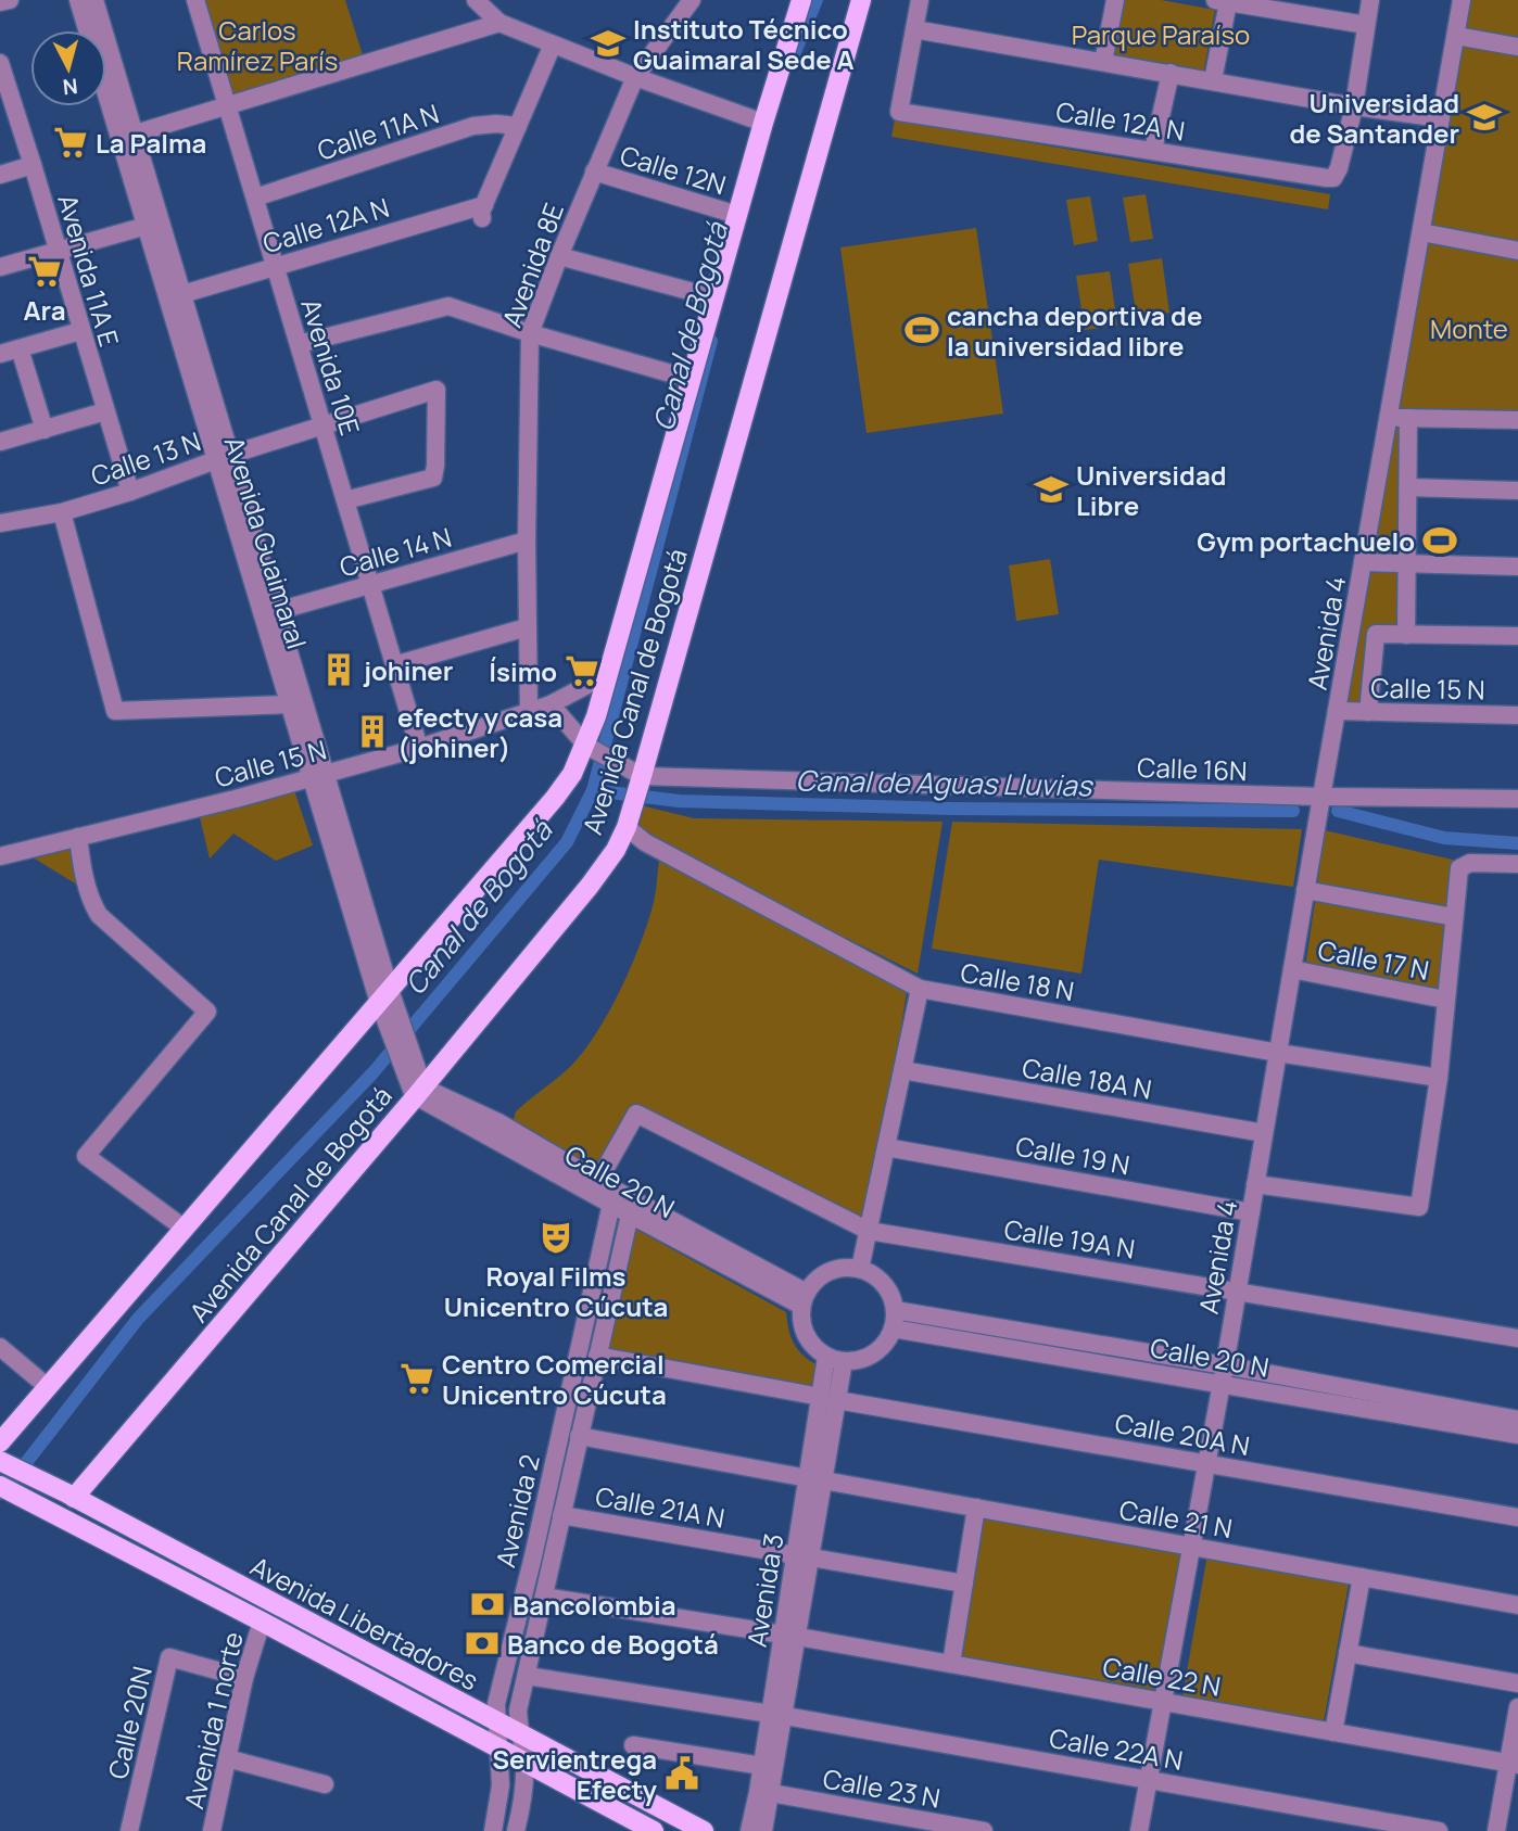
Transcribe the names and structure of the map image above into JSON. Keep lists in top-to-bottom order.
{
  "streets": {
    "main road": ["Avenida Canal de Bogotá", "Avenida Libertadores"],
    "street": [
      "Calle 12A N",
      "Calle 11A N",
      "Calle 12N",
      "Avenida 8E",
      "Avenida 11A E",
      "Avenida 10E",
      "Calle 13 N",
      "Avenida Guaimaral",
      "Calle 14 N",
      "Avenida 4",
      "Calle 15 N",
      "Calle 16N",
      "Calle 17 N",
      "Calle 18 N",
      "Calle 18A N",
      "Calle 19 N",
      "Calle 20 N",
      "Calle 19A N",
      "Calle 20A N",
      "Calle 21A N",
      "Avenida 2",
      "Calle 21 N",
      "Avenida 3",
      "Calle 22 N",
      "Avenida 1 norte",
      "Calle 20N",
      "Calle 22A N",
      "Calle 23 N"
    ]
  },
  "crossings": [
    ["Calle 12A N", "Calle 11A N"],
    ["Calle 12A N", "Avenida 10E"],
    ["Calle 12A N", "Avenida Guaimaral"],
    ["Calle 11A N", "Avenida 10E"],
    ["Calle 12N", "Avenida 8E"],
    ["Calle 12N", "Avenida Canal de Bogotá"],
    ["Avenida 8E", "Calle 14 N"],
    ["Avenida 8E", "Calle 15 N"],
    ["Avenida 11A E", "Calle 13 N"],
    ["Avenida 10E", "Calle 13 N"],
    ["Avenida 10E", "Calle 14 N"],
    ["Avenida 10E", "Calle 15 N"],
    ["Calle 13 N", "Avenida Guaimaral"],
    ["Avenida Guaimaral", "Calle 14 N"],
    ["Avenida Guaimaral", "Calle 15 N"],
    ["Avenida Guaimaral", "Avenida Canal de Bogotá"],
    ["Avenida Guaimaral", "Calle 20 N"],
    ["Avenida 4", "Calle 15 N"],
    ["Avenida 4", "Calle 16N"],
    ["Avenida 4", "Calle 17 N"],
    ["Avenida 4", "Calle 18 N"],
    ["Avenida 4", "Calle 18A N"],
    ["Avenida 4", "Calle 19 N"],
    ["Avenida 4", "Calle 20 N"],
    ["Avenida 4", "Calle 19A N"],
    ["Avenida 4", "Calle 20A N"],
    ["Avenida 4", "Calle 21 N"],
    ["Avenida 4", "Calle 22 N"],
    ["Avenida 4", "Calle 22A N"],
    ["Calle 15 N", "Avenida Canal de Bogotá"],
    ["Avenida Canal de Bogotá", "Calle 16N"],
    ["Avenida Canal de Bogotá", "Calle 18 N"],
    ["Avenida Canal de Bogotá", "Calle 20 N"],
    ["Avenida Canal de Bogotá", "Avenida Libertadores"],
    ["Calle 20 N", "Calle 19A N"],
    ["Calle 20 N", "Avenida 2"],
    ["Calle 20 N", "Avenida 3"],
    ["Calle 20A N", "Avenida 2"],
    ["Calle 20A N", "Avenida 3"],
    ["Calle 21A N", "Avenida 2"],
    ["Calle 21A N", "Avenida 3"],
    ["Avenida 2", "Calle 21 N"],
    ["Avenida 2", "Avenida Libertadores"],
    ["Avenida 2", "Calle 22 N"],
    ["Avenida 2", "Calle 22A N"],
    ["Calle 21 N", "Avenida 3"],
    ["Avenida 3", "Calle 22 N"],
    ["Avenida 3", "Calle 22A N"],
    ["Avenida 3", "Calle 23 N"],
    ["Avenida Libertadores", "Avenida 1 norte"],
    ["Avenida 1 norte", "Calle 20N"]
  ],
  "water": ["Canal de Bogotá", "Canal de Aguas Lluvias"],
  "parks": ["Carlos Ramírez París", "Parque Paraíso", "Monte"],
  "places": {
    "school or university": ["Instituto Técnico Guaimaral Sede A", "Universidad de Santander", "Universidad Libre"],
    "supermarket": [
      "La Palma",
      "Ara",
      "Ísimo",
      "Centro Comercial Unicentro Cúcuta"
    ],
    "sports": ["cancha deportiva de la universidad libre", "Gym portachuelo"],
    "building": ["johiner", "efecty y casa (johiner)"],
    "theatre": ["Royal Films Unicentro Cúcuta"],
    "bank": ["Bancolombia", "Banco de Bogotá"],
    "public building": ["Servientrega Efecty"]
  },
  "north": "bottom"
}
